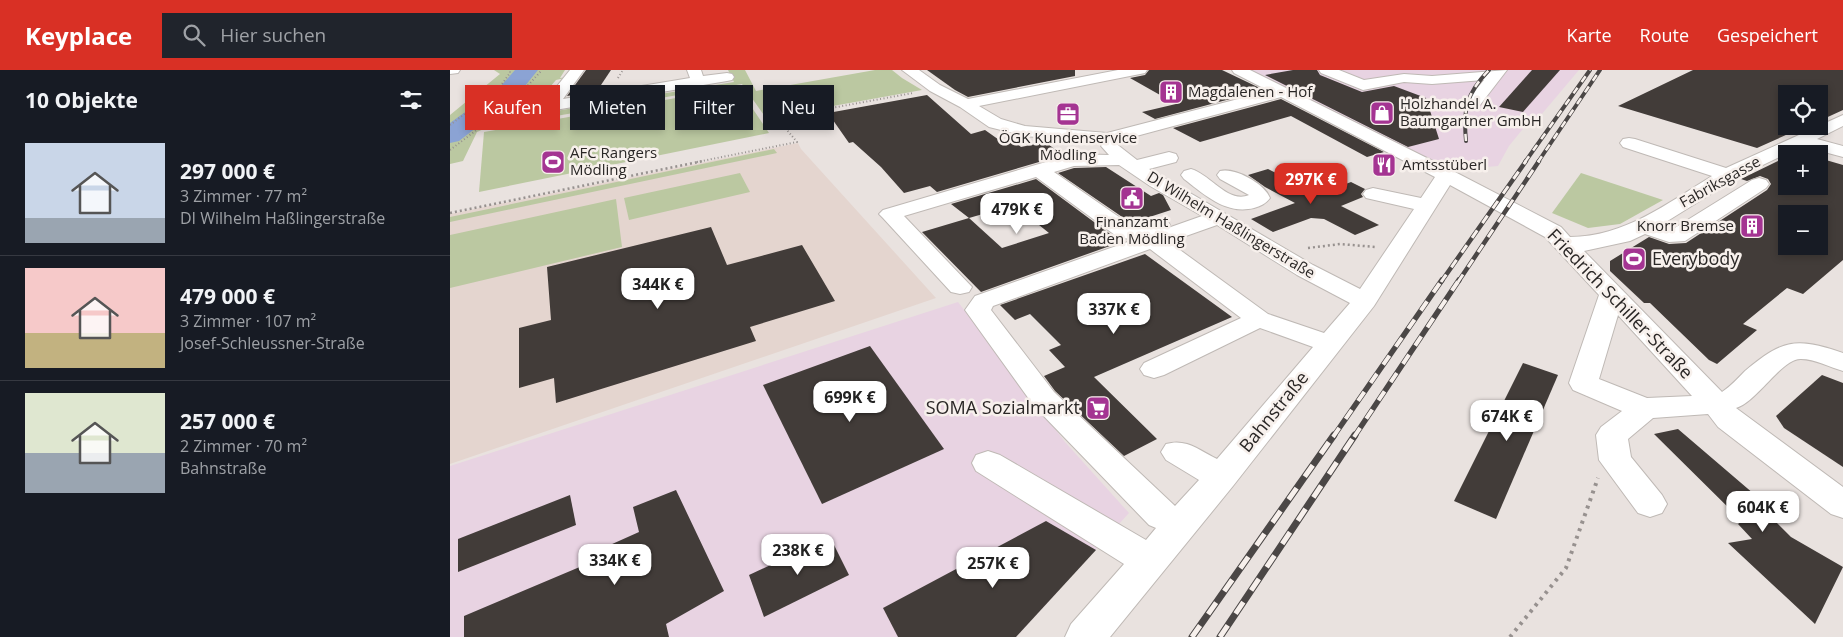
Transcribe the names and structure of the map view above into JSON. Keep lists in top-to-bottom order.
{
  "streets": {
    "street": [
      "Fabriksgasse",
      "DI Wilhelm Haßlingerstraße",
      "Friedrich Schiller-Straße",
      "Bahnstraße"
    ]
  },
  "crossings": [
    ["Fabriksgasse", "Friedrich Schiller-Straße"],
    ["DI Wilhelm Haßlingerstraße", "Bahnstraße"],
    ["Friedrich Schiller-Straße", "Bahnstraße"]
  ],
  "places": {
    "building": ["Magdalenen - Hof", "Knorr Bremse"],
    "shop": ["Holzhandel A. Baumgartner GmbH"],
    "office": ["ÖGK Kundenservice Mödling"],
    "sports": ["AFC Rangers Mödling", "Everybody"],
    "restaurant": ["Amtsstüberl"],
    "public building": ["Finanzamt Baden Mödling"],
    "supermarket": ["SOMA Sozialmarkt"]
  },
  "page": {
    "header": "Keyplace",
    "search": "Hier suchen",
    "nav": ["Karte", "Route", "Gespeichert"],
    "heading": "10 Objekte",
    "map_buttons": ["+", "−"],
    "chip": [
      "Kaufen",
      "Mieten",
      "Filter",
      "Neu"
    ],
    "list": [
      {
        "name": "297 000 €",
        "note": "3 Zimmer · 77 m² · DI Wilhelm Haßlingerstraße"
      },
      {
        "name": "479 000 €",
        "note": "3 Zimmer · 107 m² · Josef-Schleussner-Straße"
      },
      {
        "name": "257 000 €",
        "note": "2 Zimmer · 70 m² · Bahnstraße"
      }
    ],
    "price": [
      "297K €",
      "479K €",
      "344K €",
      "337K €",
      "699K €",
      "674K €",
      "604K €",
      "238K €",
      "334K €",
      "257K €"
    ]
  }
}
